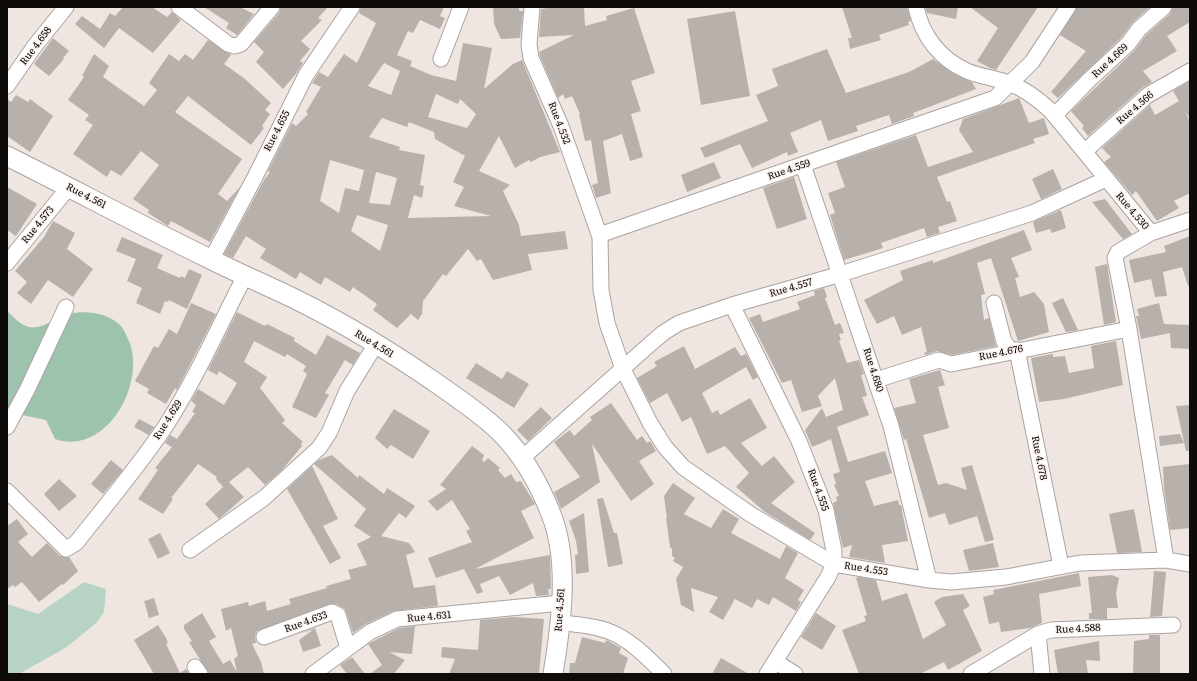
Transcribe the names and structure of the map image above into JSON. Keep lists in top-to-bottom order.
{
  "streets": {
    "main road": ["Rue 4.561"],
    "street": [
      "Rue 4.658",
      "Rue 4.669",
      "Rue 4.566",
      "Rue 4.532",
      "Rue 4.655",
      "Rue 4.559",
      "Rue 4.530",
      "Rue 4.573",
      "Rue 4.557",
      "Rue 4.676",
      "Rue 4.680",
      "Rue 4.629",
      "Rue 4.678",
      "Rue 4.555",
      "Rue 4.553",
      "Rue 4.631",
      "Rue 4.633",
      "Rue 4.588"
    ]
  },
  "crossings": [
    ["Rue 4.669", "Rue 4.530"],
    ["Rue 4.566", "Rue 4.530"],
    ["Rue 4.532", "Rue 4.559"],
    ["Rue 4.655", "Rue 4.561"],
    ["Rue 4.559", "Rue 4.530"],
    ["Rue 4.559", "Rue 4.680"],
    ["Rue 4.561", "Rue 4.573"],
    ["Rue 4.561", "Rue 4.557"],
    ["Rue 4.561", "Rue 4.629"],
    ["Rue 4.561", "Rue 4.631"],
    ["Rue 4.530", "Rue 4.557"],
    ["Rue 4.530", "Rue 4.676"],
    ["Rue 4.530", "Rue 4.553"],
    ["Rue 4.557", "Rue 4.680"],
    ["Rue 4.557", "Rue 4.555"],
    ["Rue 4.557", "Rue 4.553"],
    ["Rue 4.676", "Rue 4.680"],
    ["Rue 4.676", "Rue 4.678"],
    ["Rue 4.680", "Rue 4.553"],
    ["Rue 4.678", "Rue 4.553"],
    ["Rue 4.555", "Rue 4.553"],
    ["Rue 4.631", "Rue 4.633"]
  ]
}
